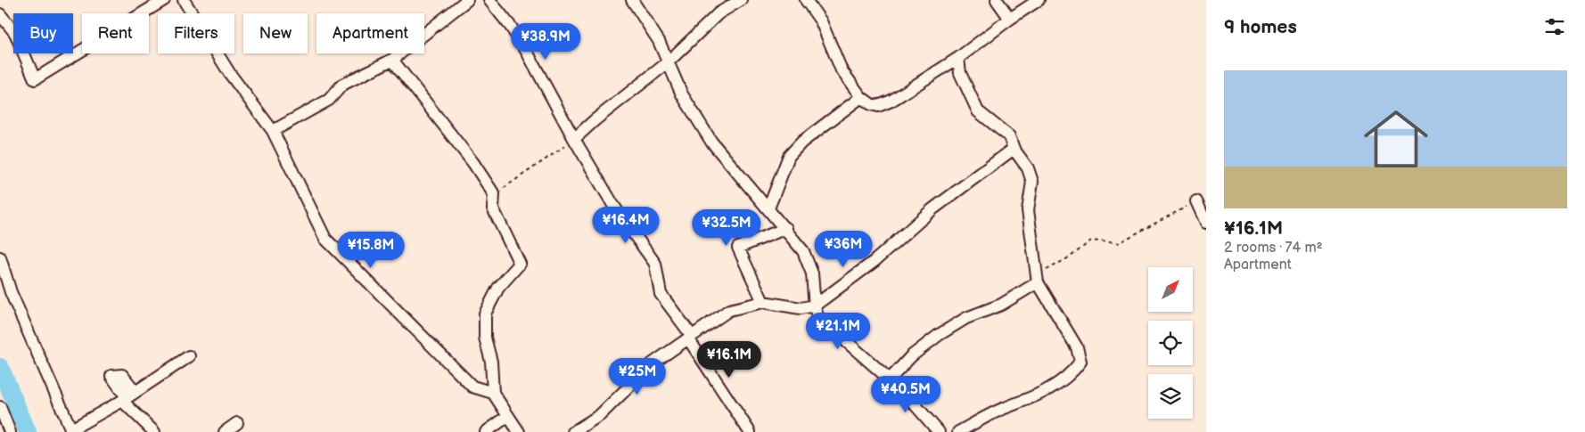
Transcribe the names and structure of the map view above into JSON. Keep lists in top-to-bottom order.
{
  "north": "top right",
  "page": {
    "heading": "9 homes",
    "chip": [
      "Buy",
      "Rent",
      "Filters",
      "New",
      "Apartment"
    ],
    "price": [
      "¥38.9M",
      "¥16.4M",
      "¥32.5M",
      "¥36M",
      "¥15.8M",
      "¥21.1M",
      "¥16.1M",
      "¥25M",
      "¥40.5M"
    ],
    "list": [
      {
        "name": "¥16.1M",
        "note": "2 rooms · 74 m² · Apartment"
      }
    ]
  }
}
